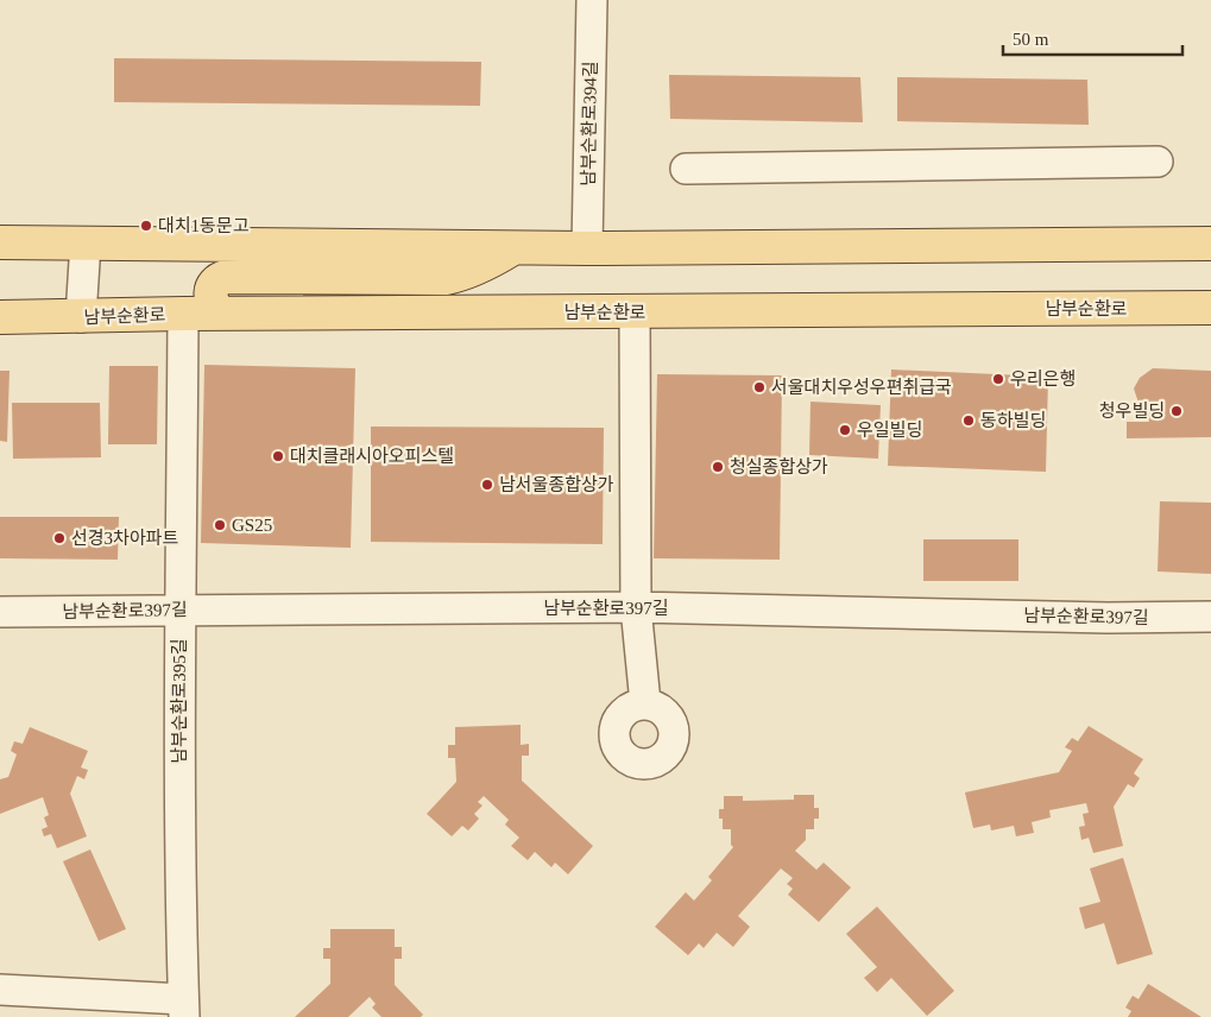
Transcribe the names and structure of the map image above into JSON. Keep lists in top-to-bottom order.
{
  "streets": {
    "main road": ["남부순환로"],
    "street": ["남부순환로394길", "남부순환로397길", "남부순환로395길"]
  },
  "crossings": [
    ["남부순환로", "남부순환로395길"],
    ["남부순환로397길", "남부순환로395길"]
  ],
  "places": [
    "대치1동문고",
    "우리은행",
    "서울대치우성우편취급국",
    "청우빌딩",
    "동하빌딩",
    "우일빌딩",
    "대치클래시아오피스텔",
    "청실종합상가",
    "남서울종합상가",
    "GS25",
    "선경3차아파트"
  ],
  "scale_bar": "50 m"
}
